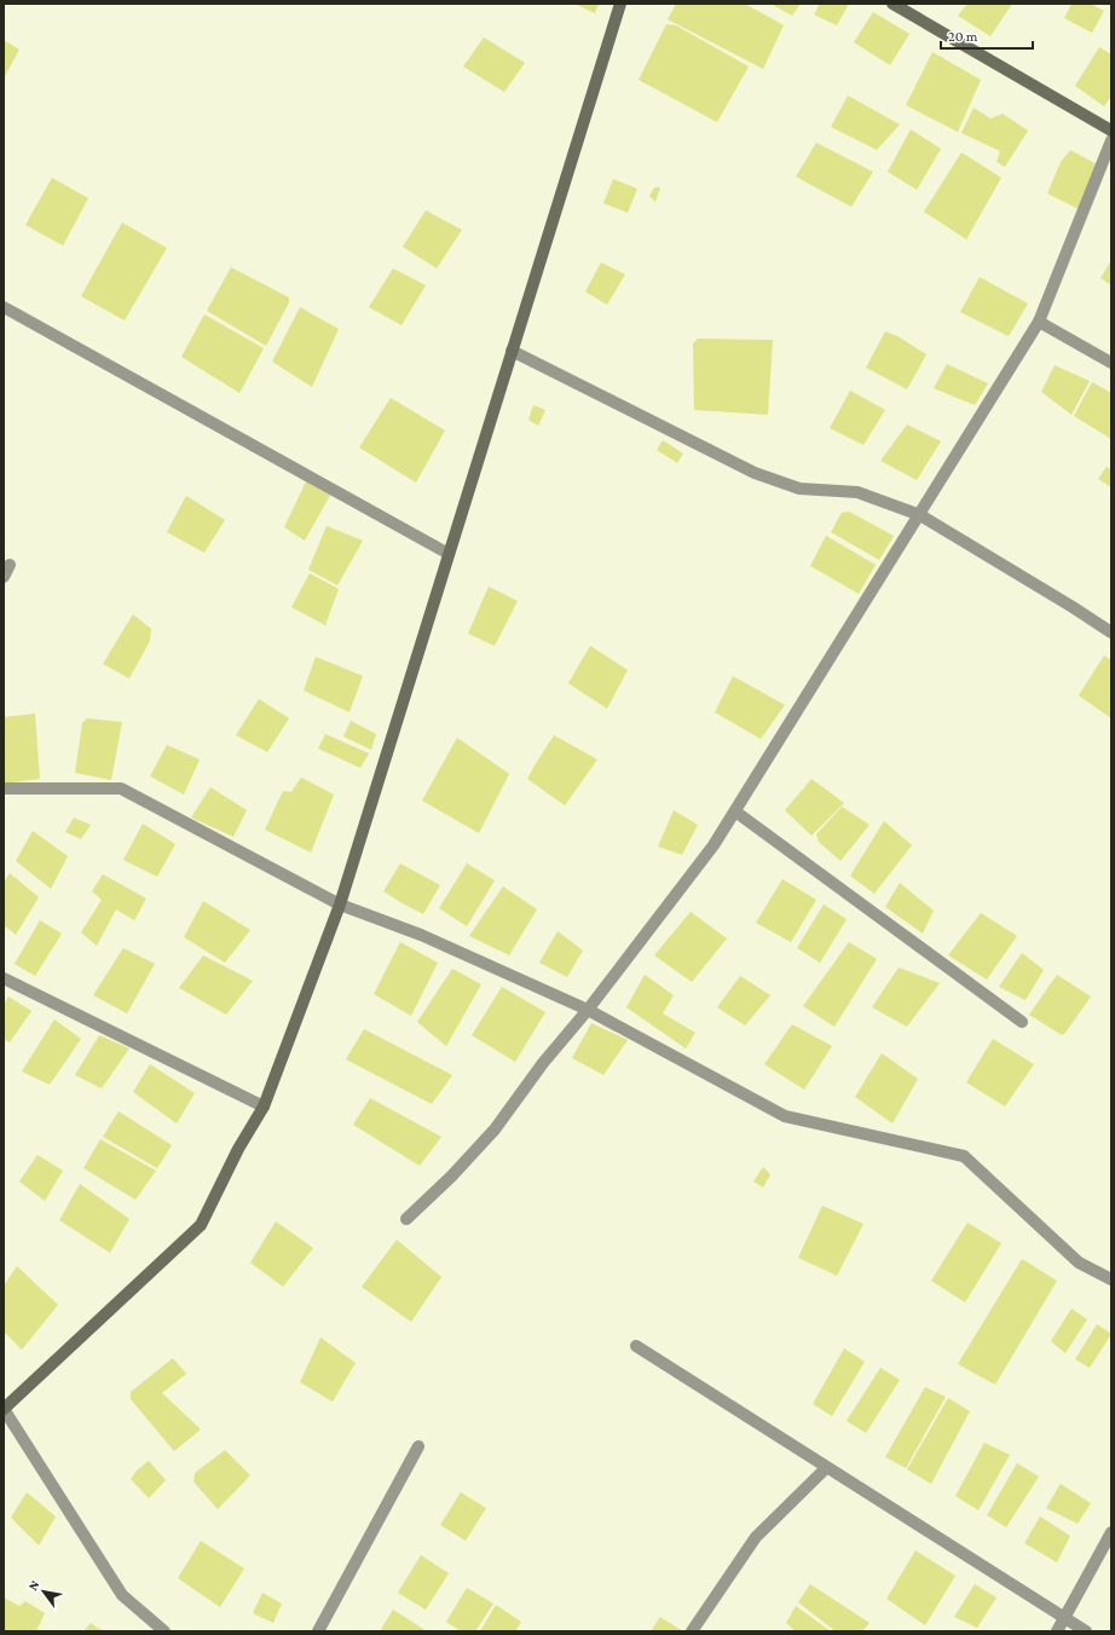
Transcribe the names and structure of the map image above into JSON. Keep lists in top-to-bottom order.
{
  "scale_bar": "20 m",
  "north": "top left"
}
